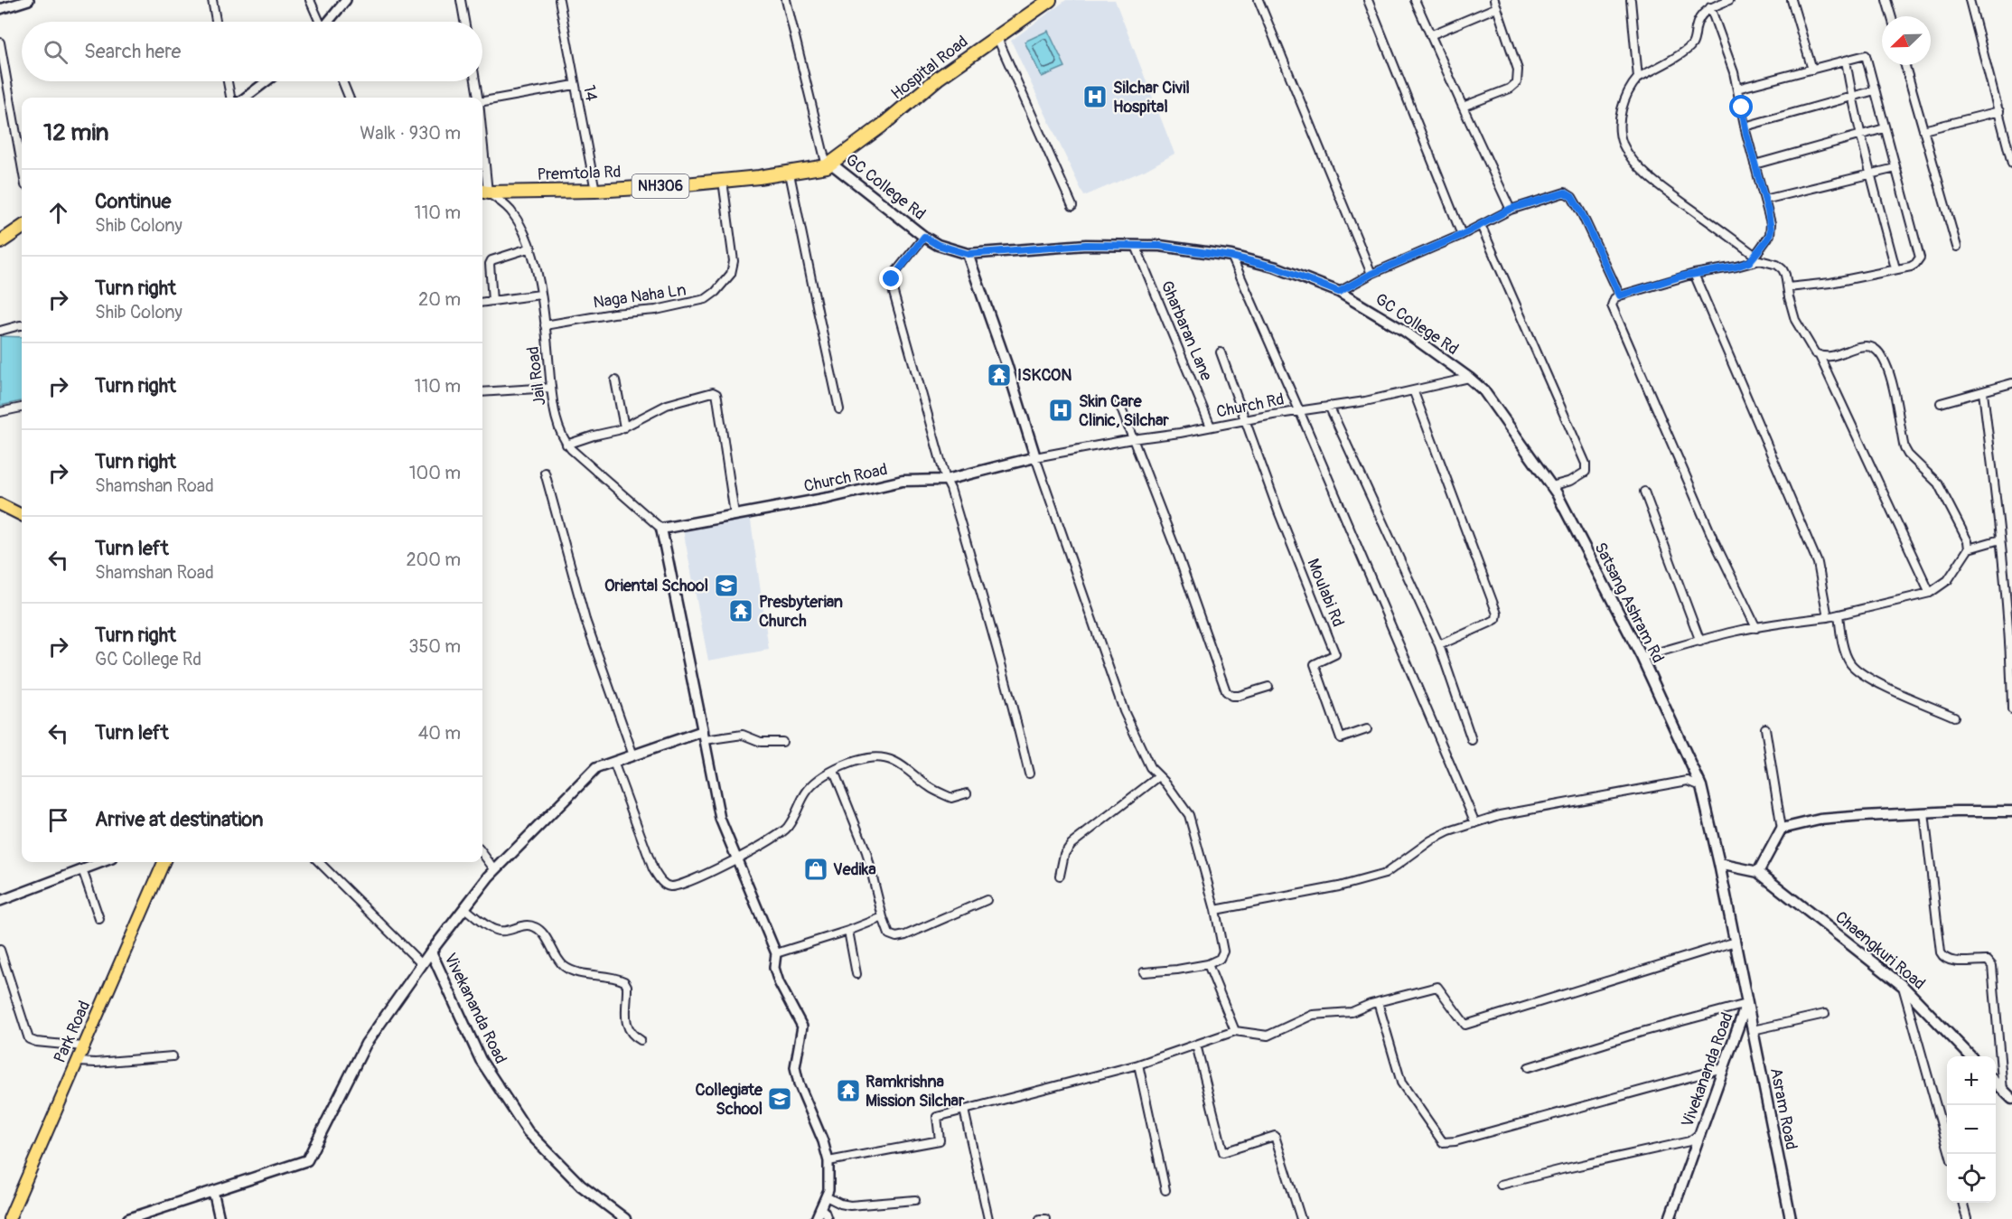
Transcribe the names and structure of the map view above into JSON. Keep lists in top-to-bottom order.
{
  "streets": {
    "highway": ["Hospital Road", "Premtola Rd", "NH306"],
    "main road": [
      "GC College Rd",
      "Church Road",
      "Satsang Ashram Rd",
      "Chaengkuri Road",
      "Vivekananda Road",
      "Park Road",
      "Asram Road"
    ],
    "street": [
      "14",
      "Naga Naha Ln",
      "Gharbaran Lane",
      "Jail Road",
      "Church Rd",
      "Moulabi Rd"
    ]
  },
  "crossings": [
    ["Hospital Road", "Premtola Rd"],
    ["Hospital Road", "GC College Rd"],
    ["14", "Premtola Rd"],
    ["Premtola Rd", "GC College Rd"],
    ["Premtola Rd", "Naga Naha Ln"],
    ["Premtola Rd", "Jail Road"],
    ["GC College Rd", "Gharbaran Lane"],
    ["GC College Rd", "Church Rd"],
    ["GC College Rd", "Satsang Ashram Rd"],
    ["Naga Naha Ln", "Jail Road"],
    ["Gharbaran Lane", "Church Rd"],
    ["Jail Road", "Church Road"],
    ["Church Rd", "Church Road"],
    ["Church Rd", "Moulabi Rd"],
    ["Church Rd", "Satsang Ashram Rd"],
    ["Satsang Ashram Rd", "Vivekananda Road"],
    ["Vivekananda Road", "Asram Road"]
  ],
  "places": {
    "hospital": ["Silchar Civil Hospital", "Skin Care Clinic, Silchar"],
    "temple": ["ISKCON", "Presbyterian Church", "Ramkrishna Mission Silchar"],
    "school or university": ["Oriental School", "Collegiate School"],
    "shop": ["Vedika"]
  },
  "north": "bottom left",
  "page": {
    "search": "Search here",
    "heading": ["12 min", "Walk · 930 m"],
    "list": [
      ["Continue", "Shib Colony", "110 m"],
      ["Turn right", "Shib Colony", "20 m"],
      ["Turn right", "110 m"],
      ["Turn right", "Shamshan Road", "100 m"],
      ["Turn left", "Shamshan Road", "200 m"],
      ["Turn right", "GC College Rd", "350 m"],
      ["Turn left", "40 m"],
      "Arrive at destination"
    ],
    "map_buttons": ["+", "−"]
  }
}
